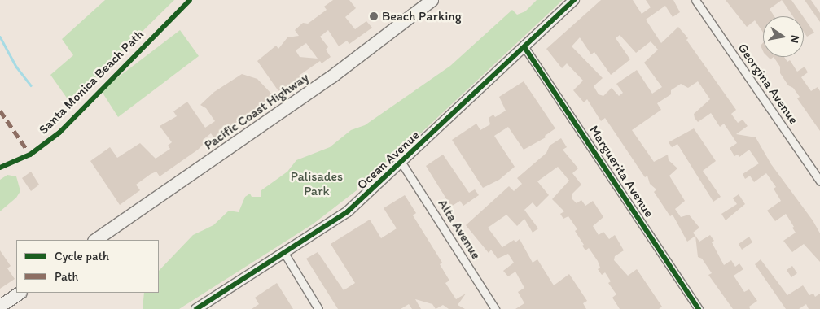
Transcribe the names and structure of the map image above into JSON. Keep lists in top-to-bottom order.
{
  "streets": {
    "highway": ["Pacific Coast Highway"],
    "main road": ["Ocean Avenue"],
    "street": ["Georgina Avenue", "Marguerita Avenue", "Alta Avenue"],
    "cycle path": ["Santa Monica Beach Path"]
  },
  "crossings": [
    ["Ocean Avenue", "Marguerita Avenue"],
    ["Ocean Avenue", "Alta Avenue"]
  ],
  "parks": ["Palisades Park"],
  "places": ["Beach Parking"],
  "legend": ["Cycle path", "Path"],
  "north": "right"
}
